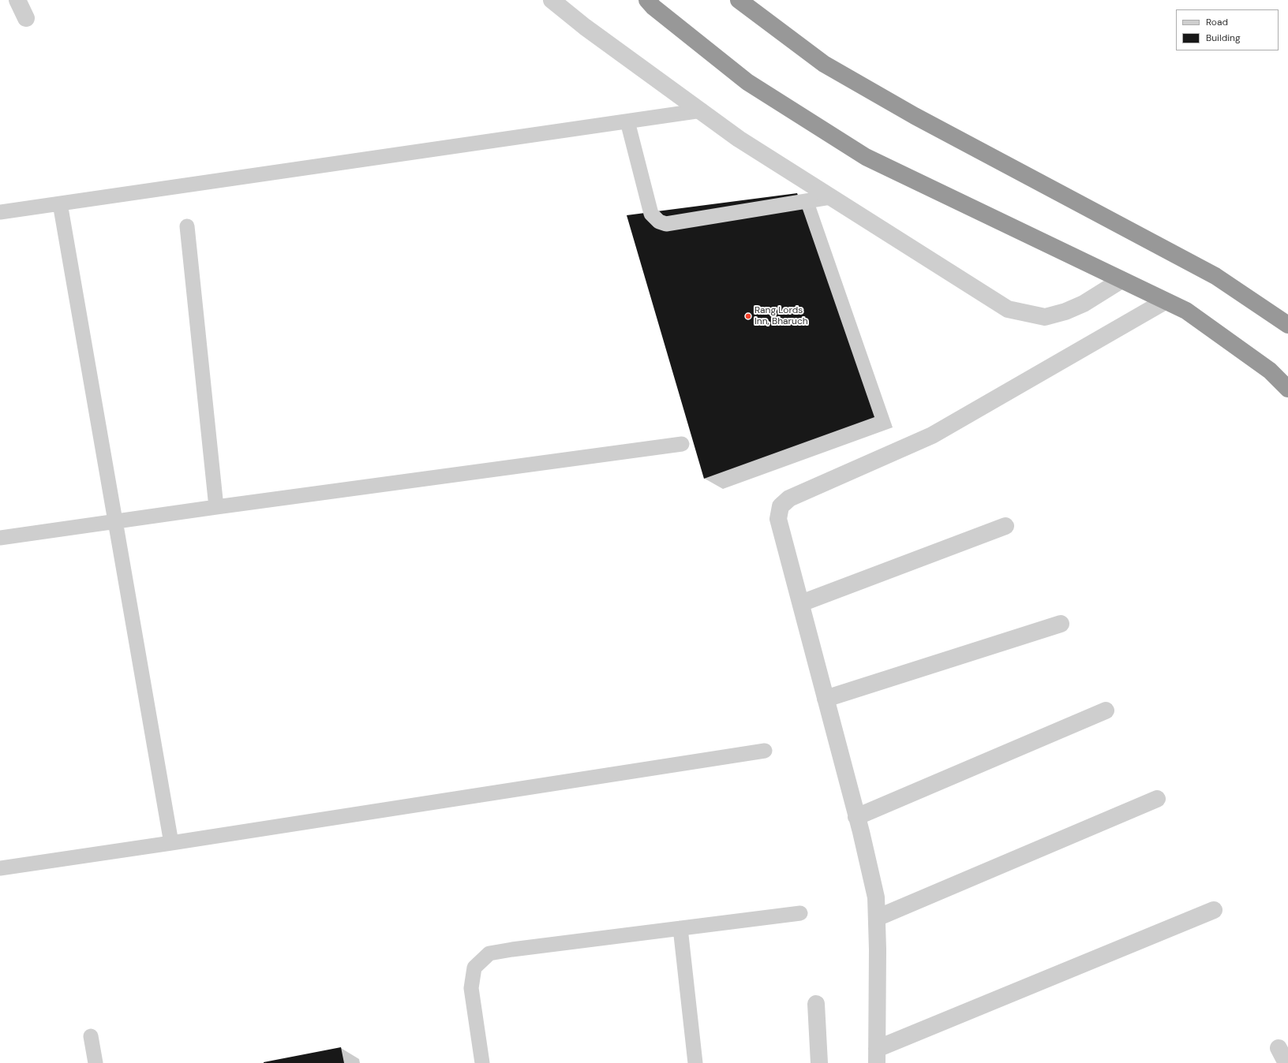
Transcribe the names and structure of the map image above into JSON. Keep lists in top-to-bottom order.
{
  "places": ["Rang Lords Inn, Bharuch"],
  "legend": ["Road", "Building"]
}
